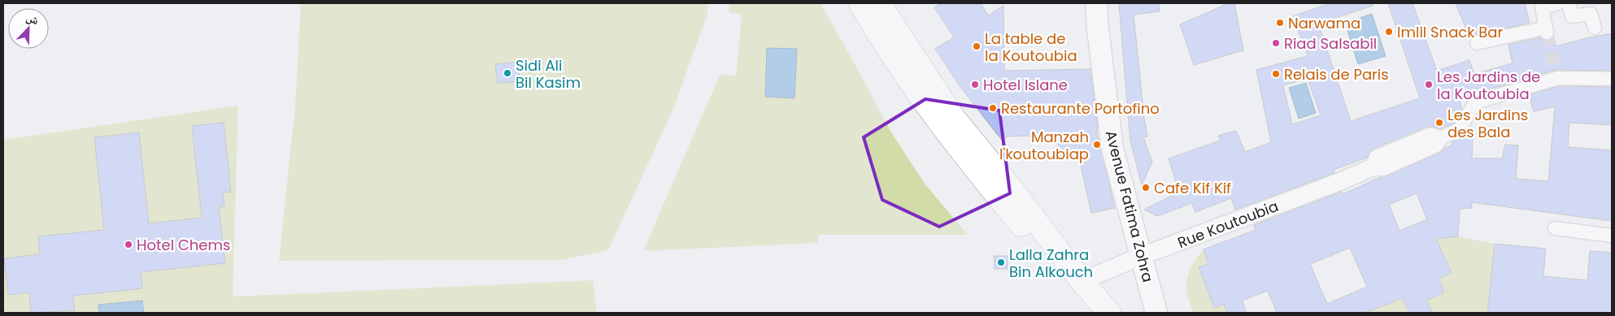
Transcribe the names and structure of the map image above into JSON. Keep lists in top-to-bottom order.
{
  "streets": {
    "street": ["Avenue Fatima Zohra", "Rue Koutoubia"]
  },
  "crossings": [
    ["Avenue Fatima Zohra", "Rue Koutoubia"]
  ],
  "places": [
    "Narwama",
    "Imlil Snack Bar",
    "Riad Salsabil",
    "La table de la Koutoubia",
    "Sidi Ali Bil Kasim",
    "Relais de Paris",
    "Hotel Islane",
    "Les Jardins de la Koutoubia",
    "Restaurante Portofino",
    "Les Jardins des Bala",
    "Manzah l'koutoubiap",
    "Cafe Kif Kif",
    "Hotel Chems",
    "Lalla Zahra Bin Alkouch"
  ],
  "north": "top right"
}
